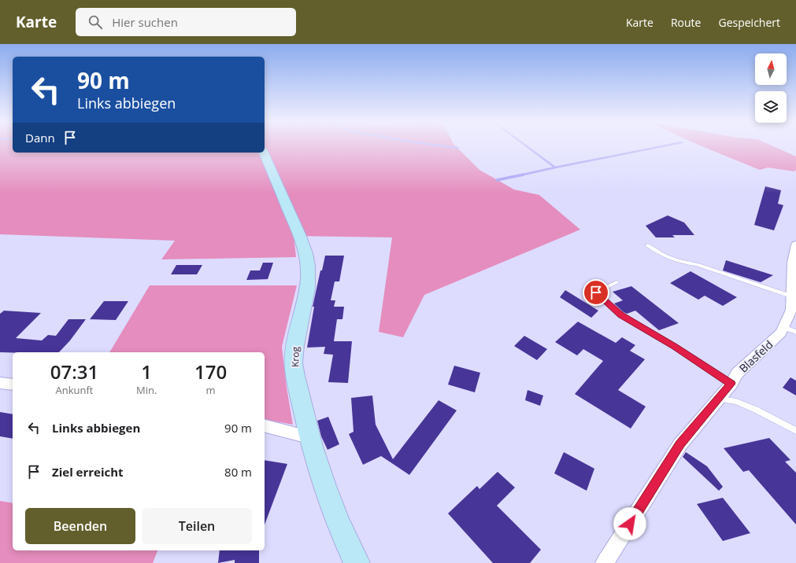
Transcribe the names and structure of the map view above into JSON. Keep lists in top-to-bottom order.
{
  "streets": {
    "street": ["Blasfeld", "Krog"]
  },
  "north": "top",
  "page": {
    "header": "Karte",
    "search": "Hier suchen",
    "nav": ["Karte", "Route", "Gespeichert"],
    "turn": ["90 m", "Links abbiegen"],
    "then": "Dann",
    "eta": [
      "07:31",
      "Ankunft",
      "1",
      "Min.",
      "170",
      "m"
    ],
    "list": [
      {
        "name": "Links abbiegen",
        "value": "90 m"
      },
      {
        "name": "Ziel erreicht",
        "value": "80 m"
      }
    ],
    "buttons": ["Beenden", "Teilen"]
  }
}
